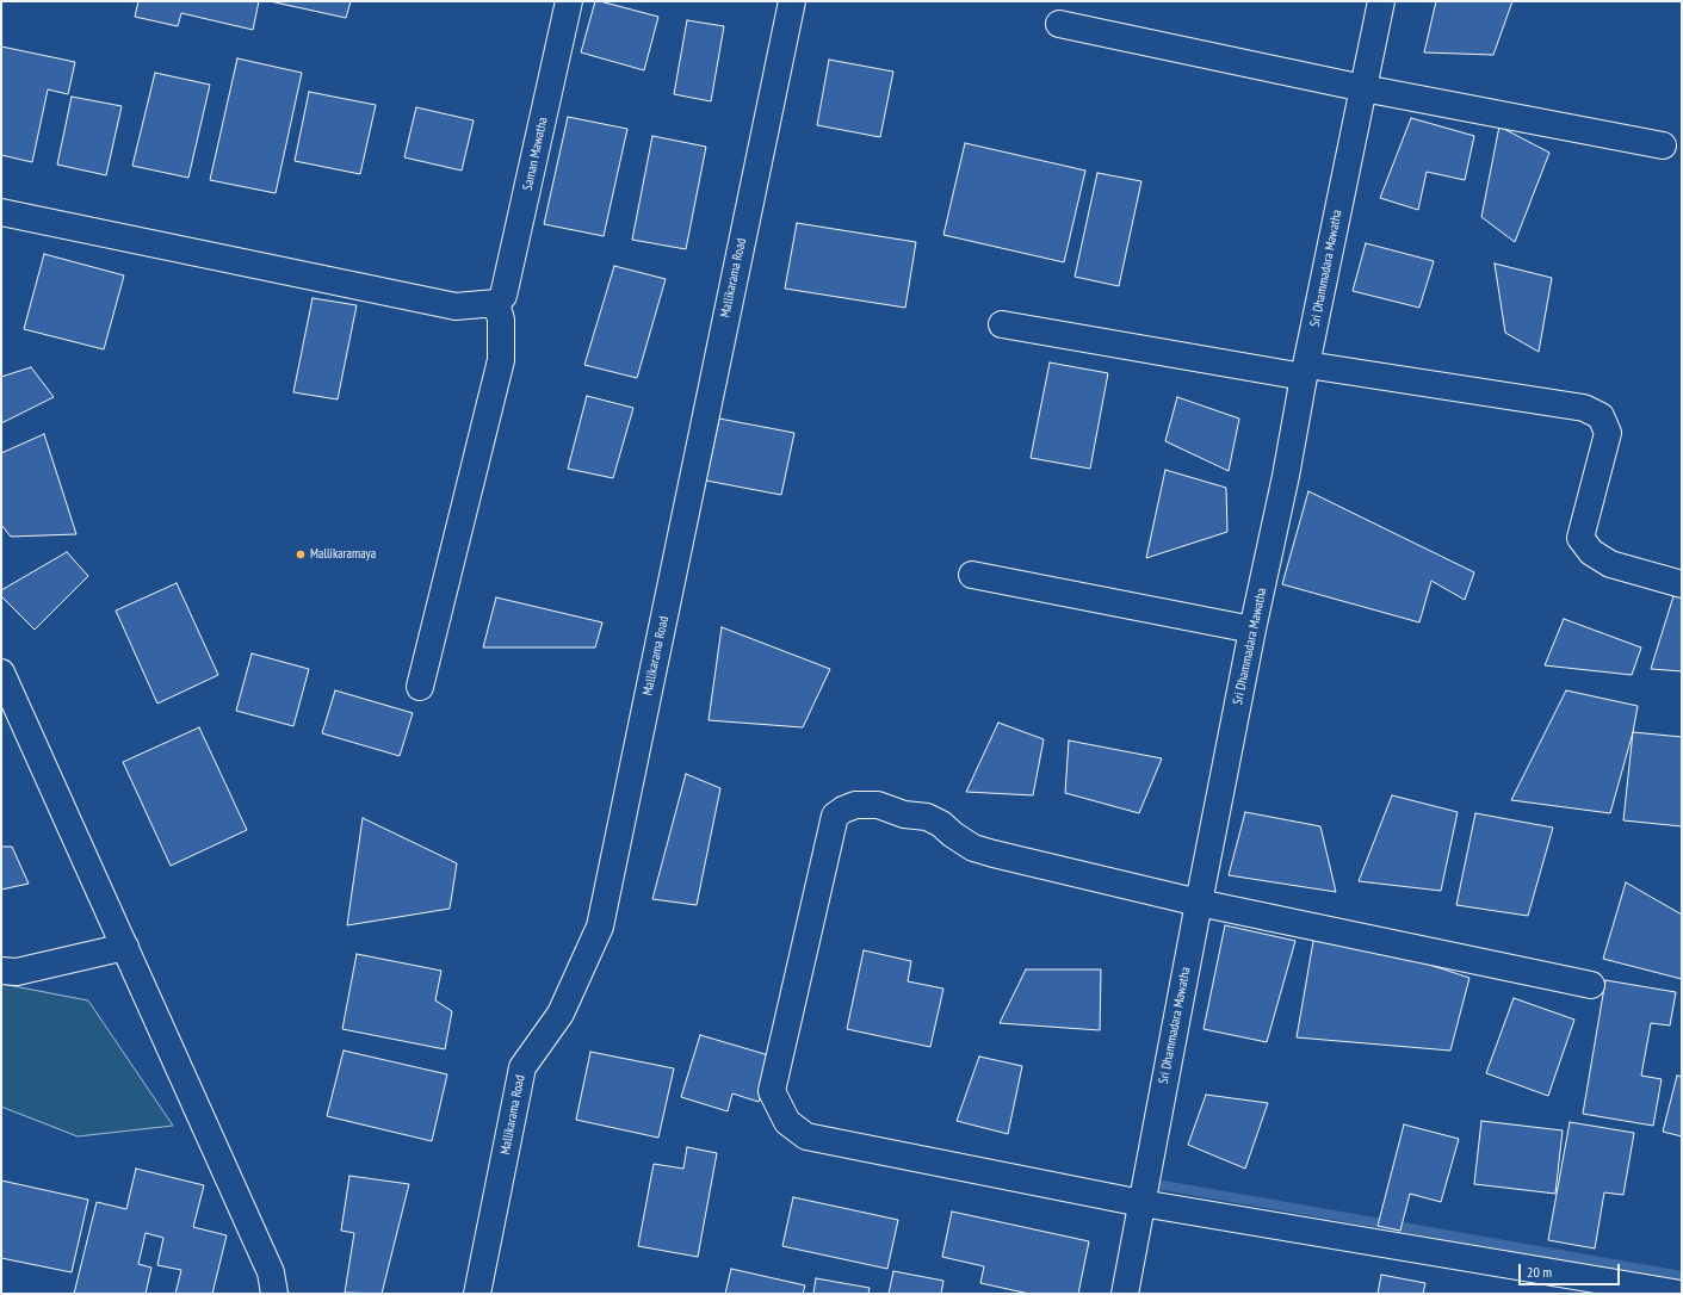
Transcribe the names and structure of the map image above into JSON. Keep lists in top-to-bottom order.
{
  "streets": {
    "street": ["Saman Mawatha", "Sri Dhammadara Mawatha", "Mallikarama Road"]
  },
  "places": ["Mallikaramaya"],
  "scale_bar": "20 m"
}
